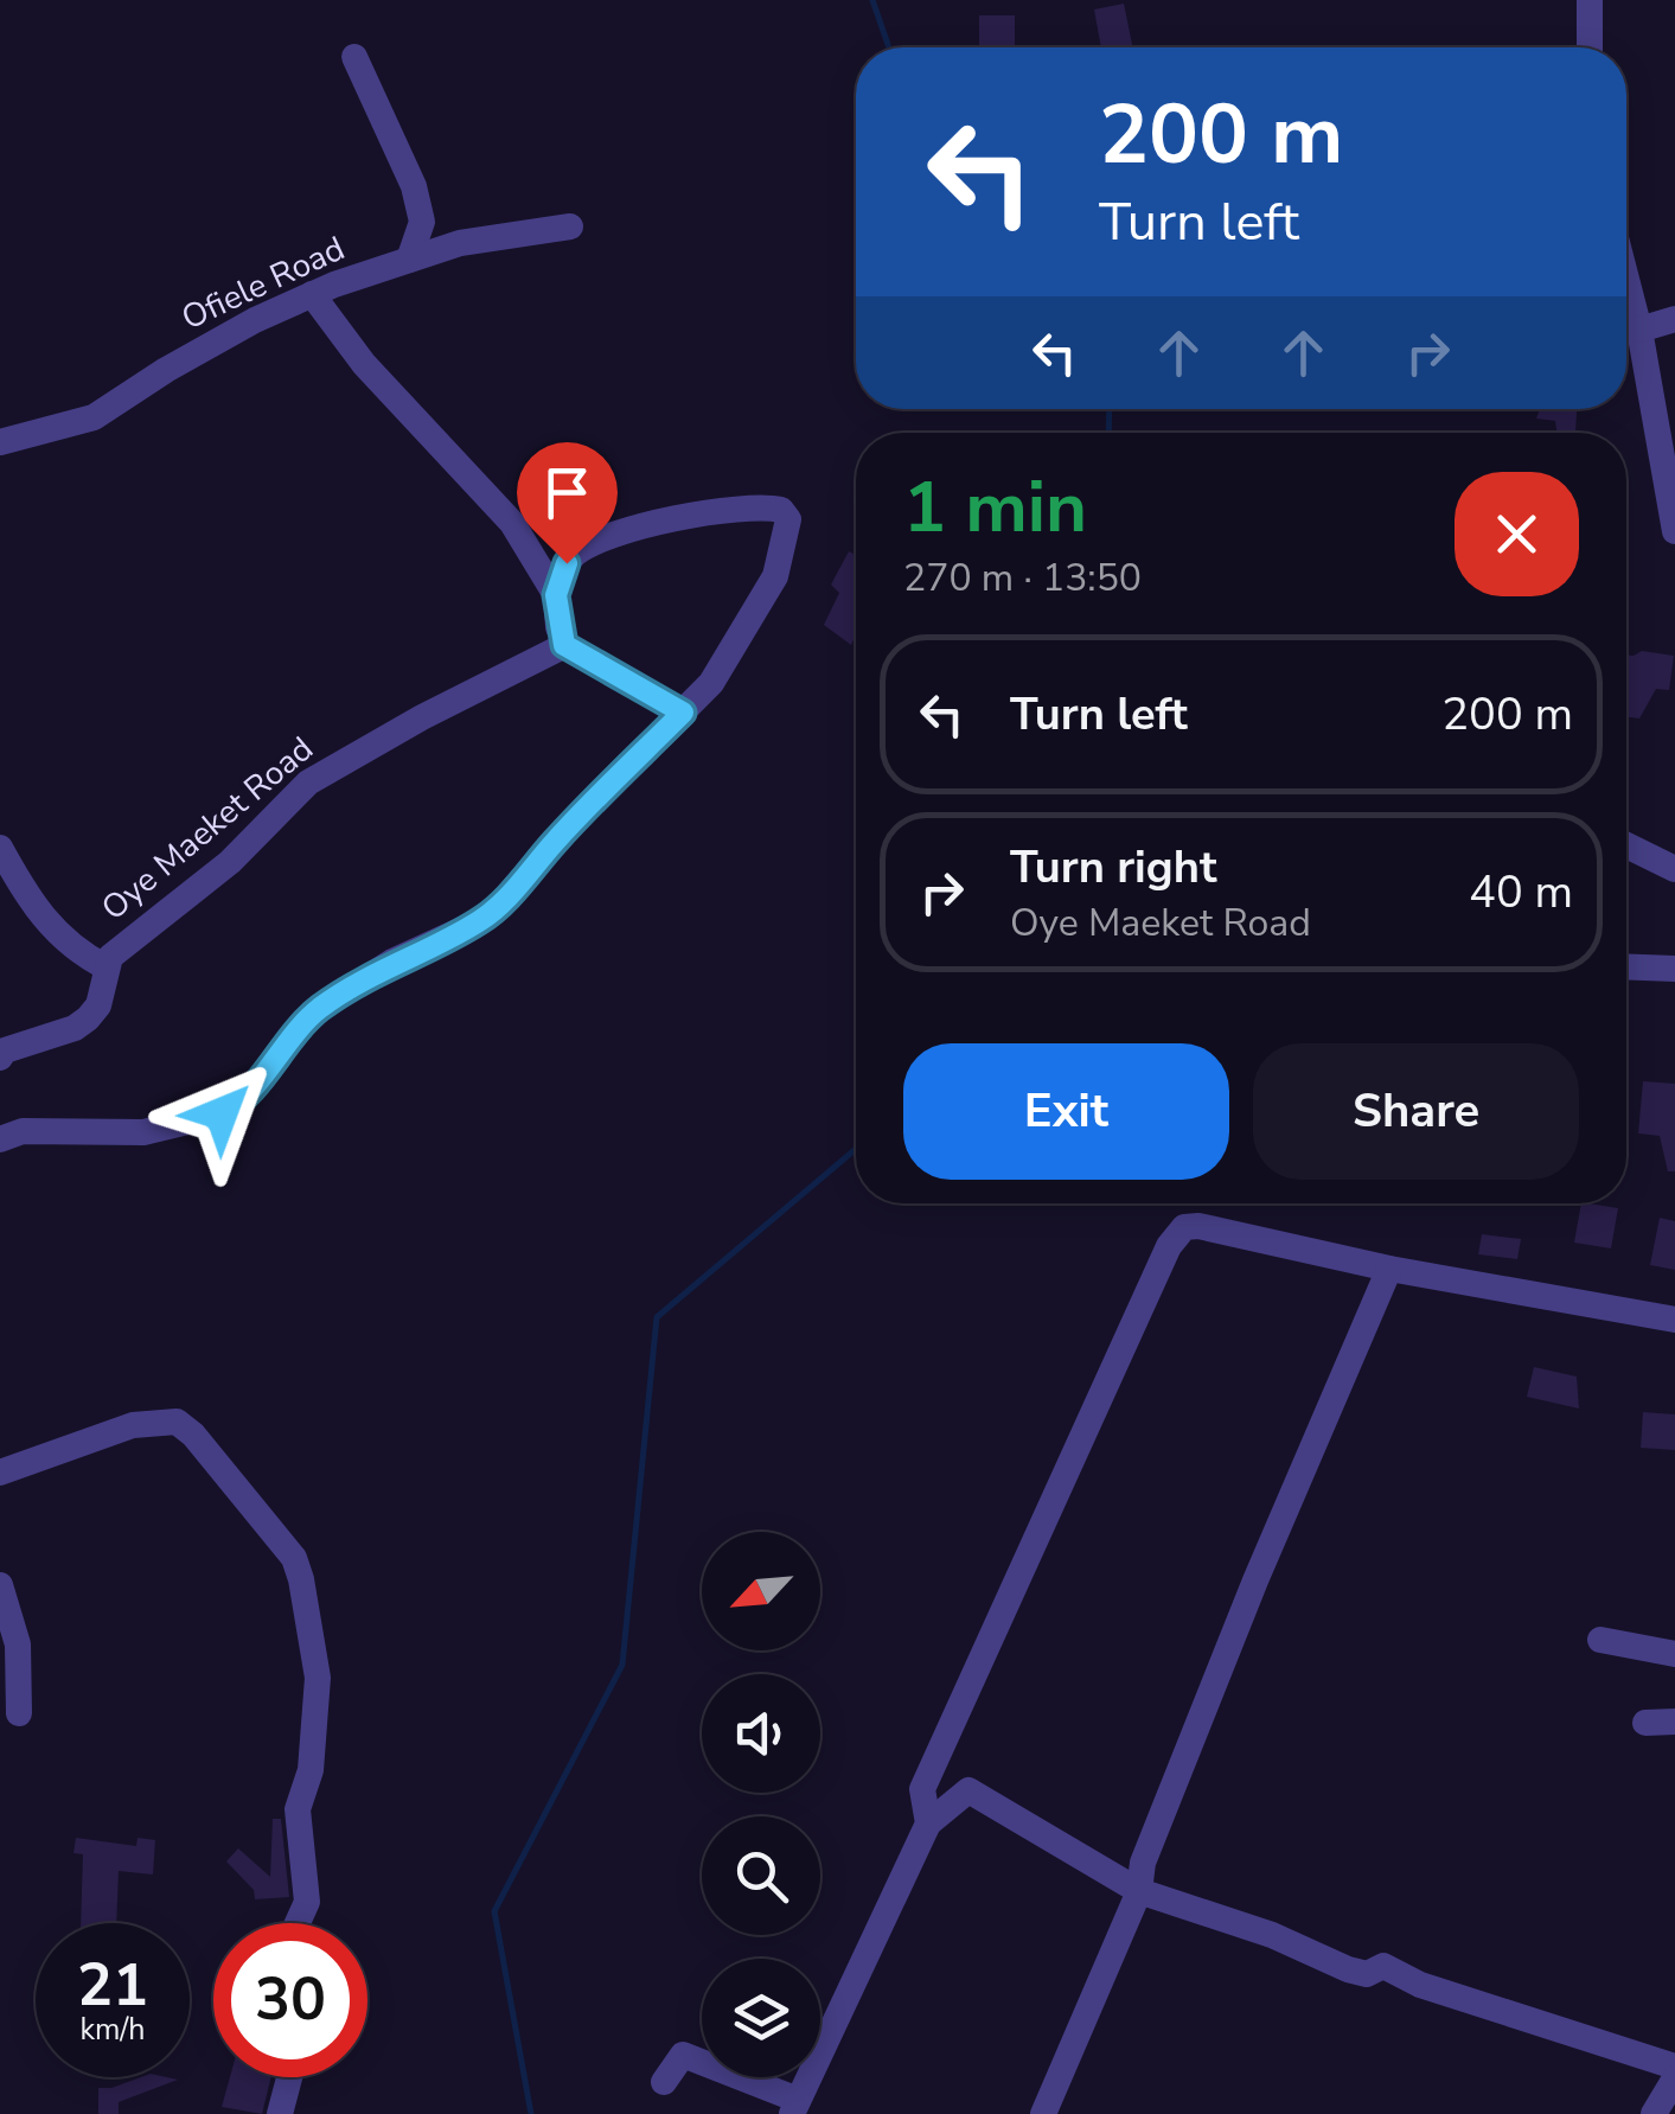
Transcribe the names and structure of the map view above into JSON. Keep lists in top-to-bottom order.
{
  "streets": {
    "street": ["Ofiele Road", "Oye Maeket Road"]
  },
  "north": "bottom left",
  "page": {
    "turn": ["200 m", "Turn left"],
    "heading": ["1 min", "270 m · 13:50"],
    "list": [
      {
        "name": "Turn left",
        "value": "200 m"
      },
      {
        "name": "Turn right",
        "note": "Oye Maeket Road",
        "value": "40 m"
      }
    ],
    "buttons": ["Exit", "Share"],
    "speed": "21 km/h",
    "limit": "30"
  }
}
